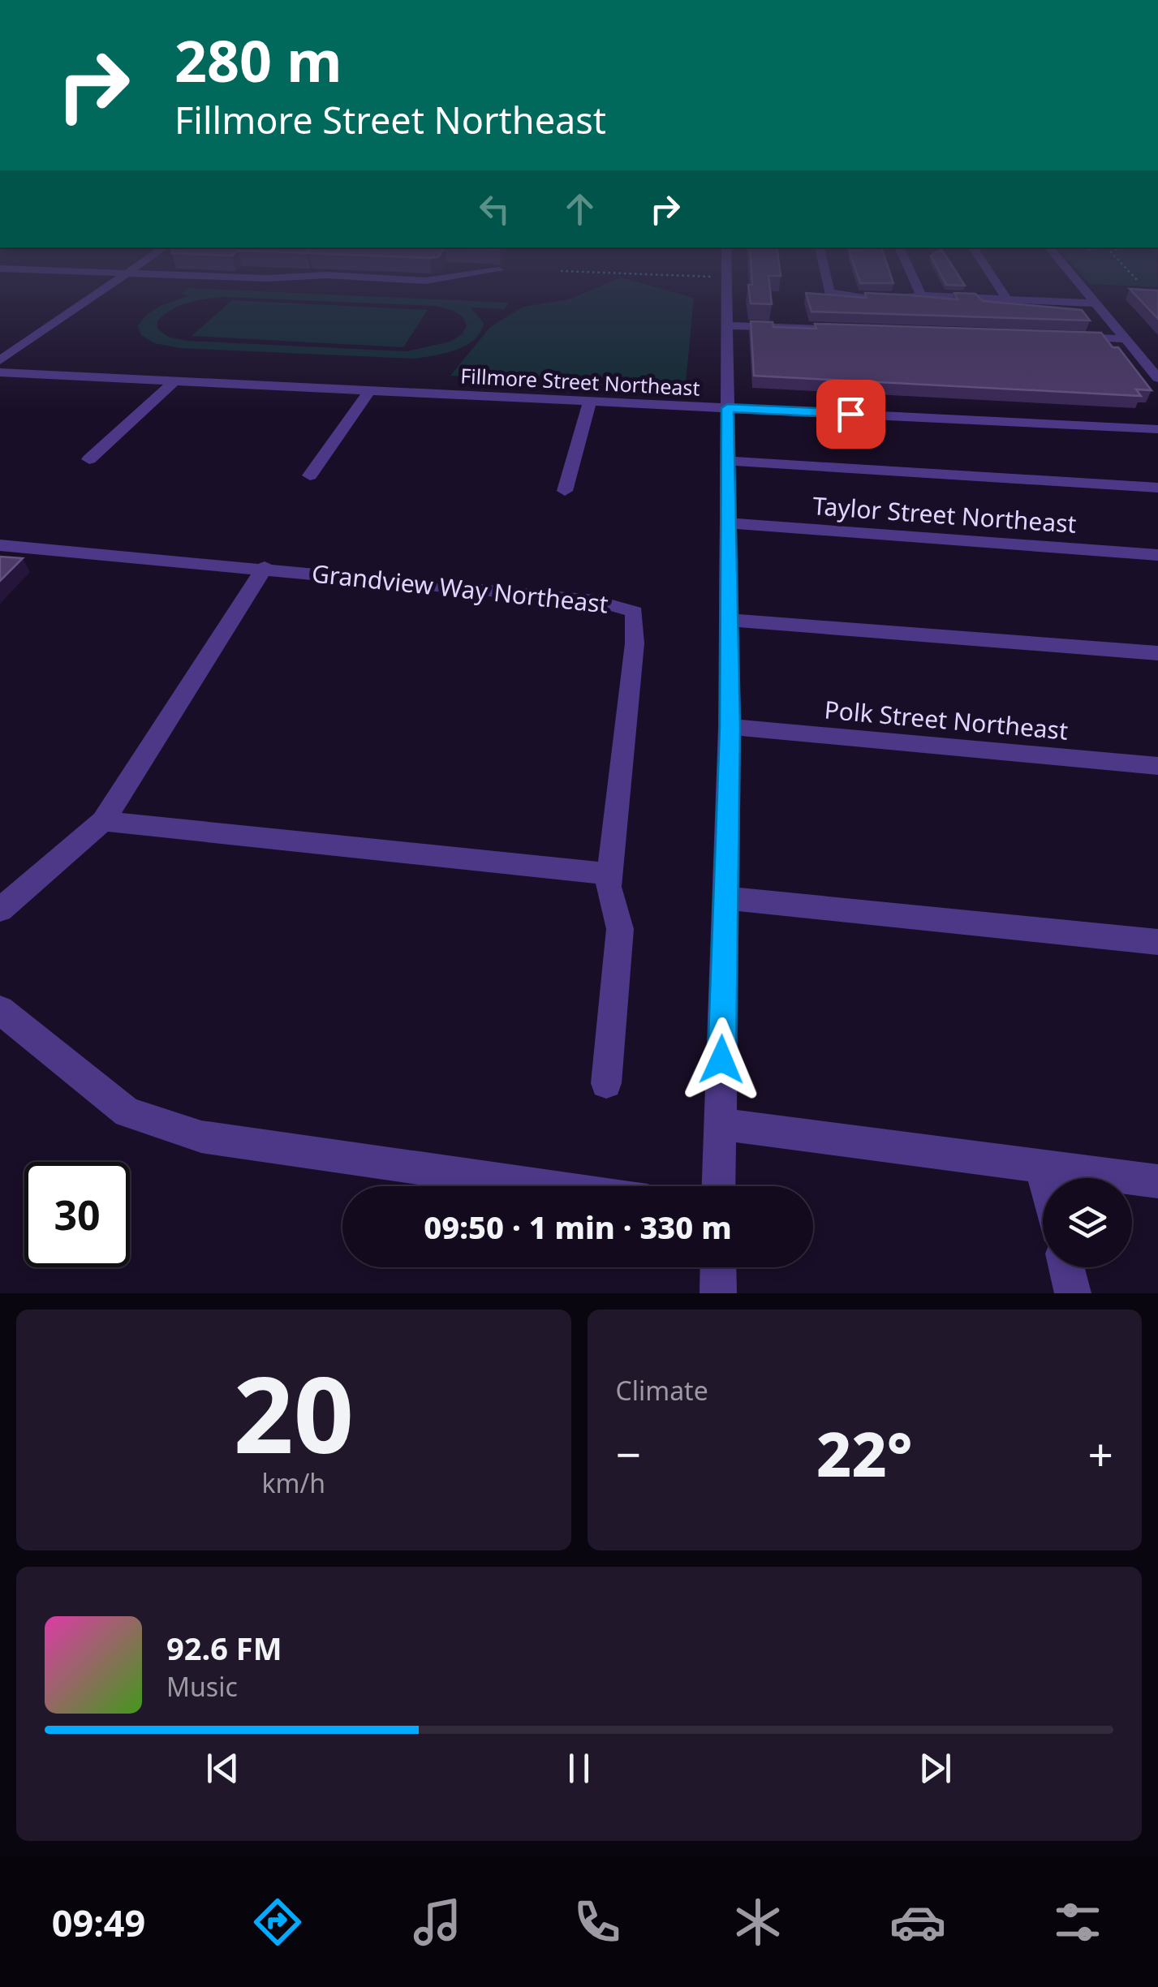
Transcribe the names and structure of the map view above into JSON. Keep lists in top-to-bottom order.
{
  "streets": {
    "street": [
      "Fillmore Street Northeast",
      "Taylor Street Northeast",
      "Grandview Way Northeast",
      "Polk Street Northeast"
    ]
  },
  "page": {
    "turn": ["280 m", "Fillmore Street Northeast"],
    "limit": "30",
    "trip": "09:50 · 1 min · 330 m",
    "tile": [
      ["20", "km/h"],
      "Climate"
    ],
    "heat": ["−", "22°", "+"],
    "song": ["92.6 FM", "Music"],
    "tabs": "09:49"
  }
}
